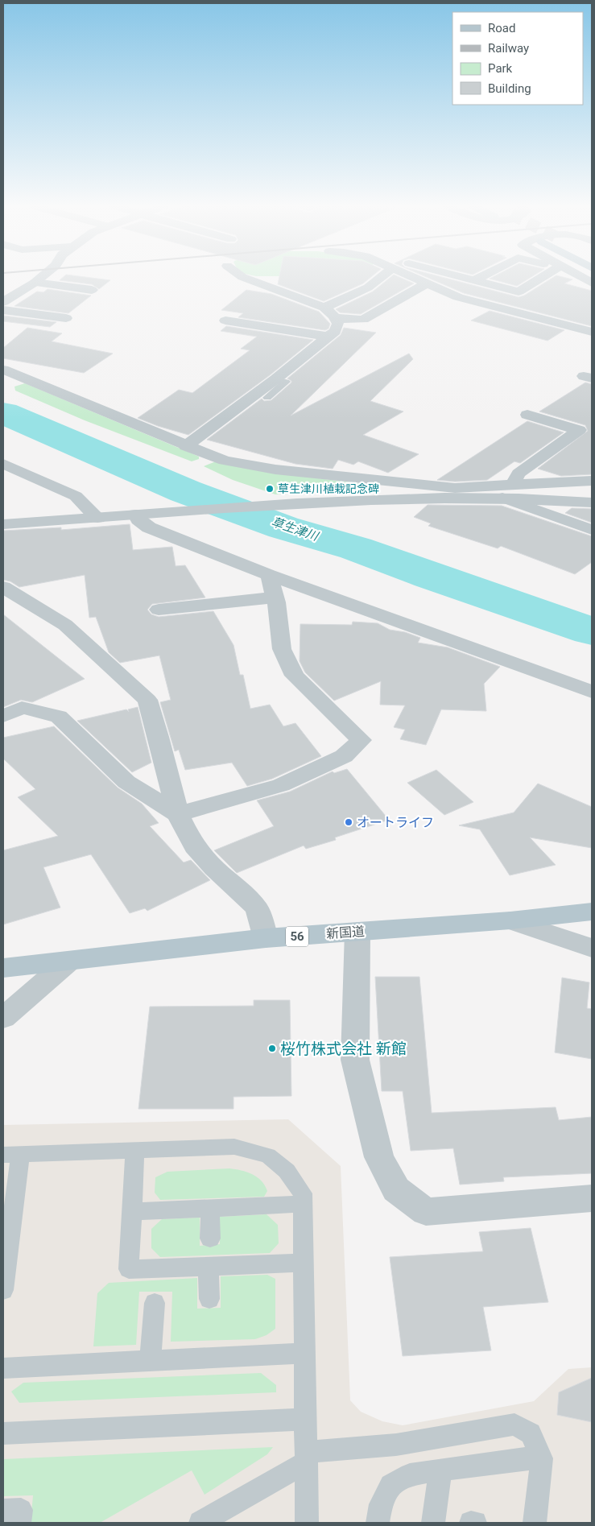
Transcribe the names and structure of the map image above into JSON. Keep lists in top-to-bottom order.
{
  "streets": {
    "main road": ["新国道", "56"]
  },
  "water": ["草生津川"],
  "places": ["草生津川植栽記念碑", "オートライフ", "桜竹株式会社 新館"],
  "legend": [
    "Road",
    "Railway",
    "Park",
    "Building"
  ]
}
